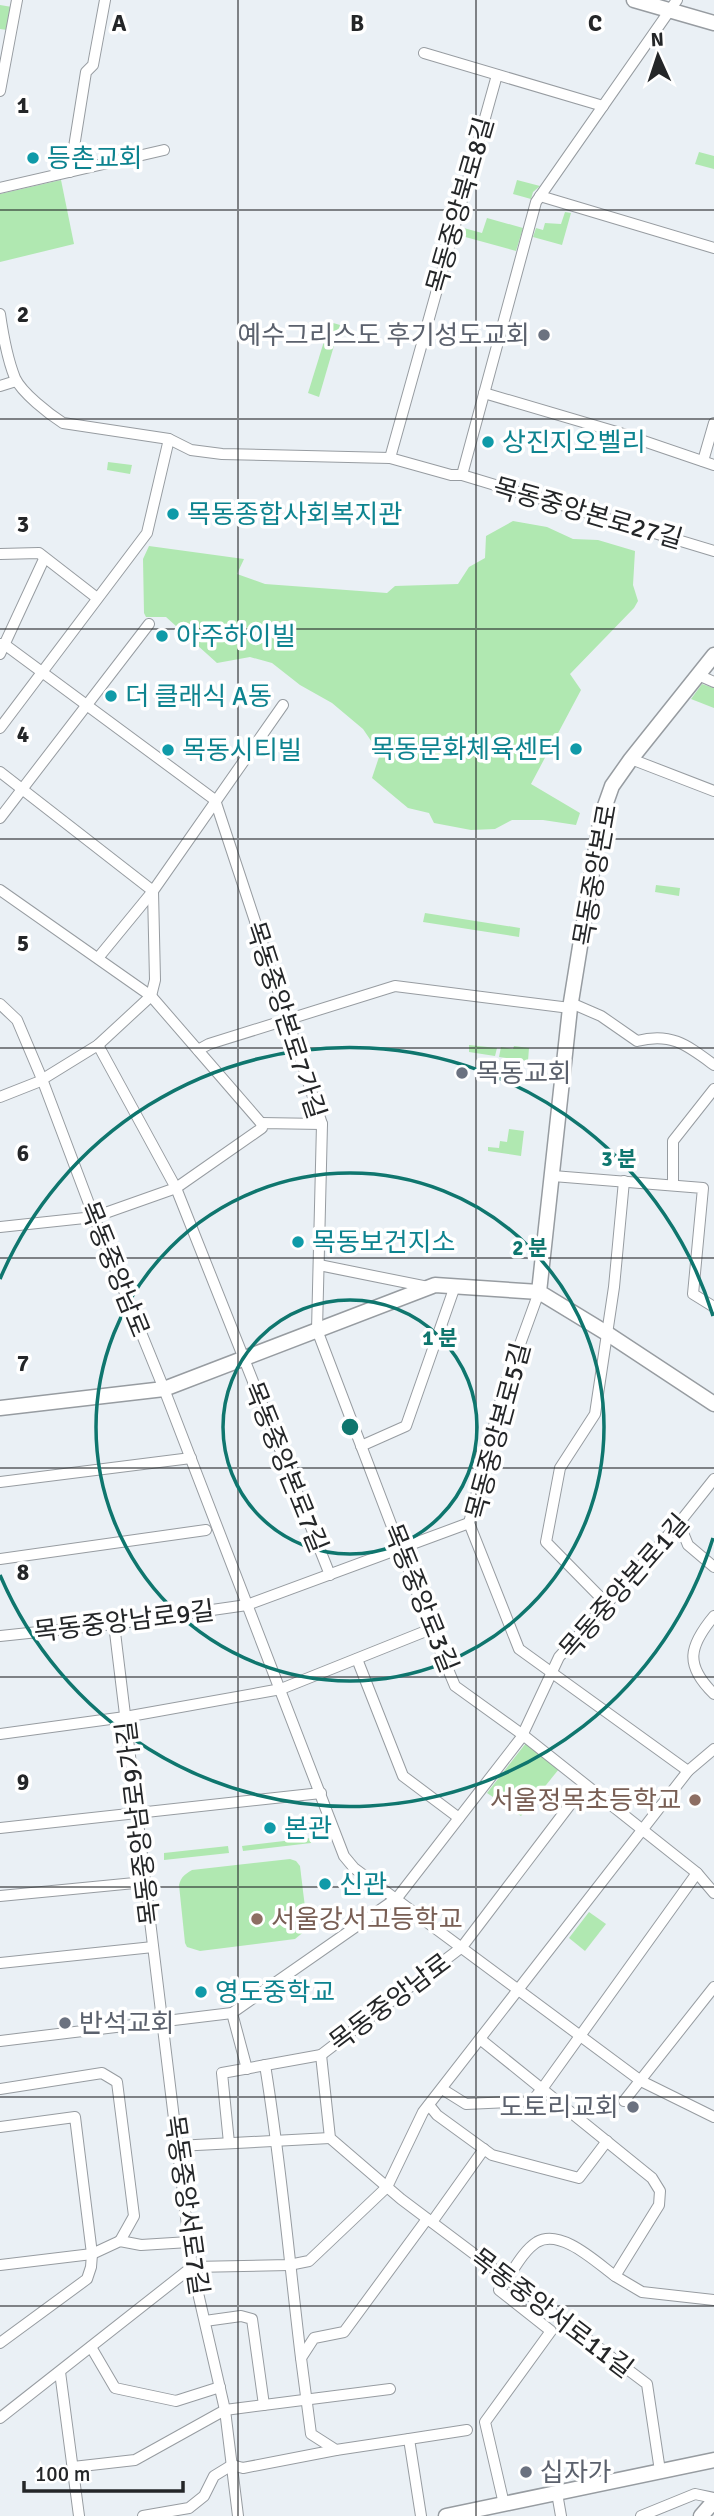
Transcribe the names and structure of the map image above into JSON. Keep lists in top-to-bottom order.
{
  "streets": {
    "street": [
      "목동중앙북로8길",
      "목동중앙본로27길",
      "목동중앙본로",
      "목동중앙본로7가길",
      "목동중앙남로",
      "목동중앙본로5길",
      "목동중앙본로7길",
      "목동중앙본로1길",
      "목동중앙로3길",
      "목동중앙남로9길",
      "목동중앙남로9가길",
      "목동중앙서로7길",
      "목동중앙서로11길"
    ]
  },
  "crossings": [
    ["목동중앙본로", "목동중앙본로5길"],
    ["목동중앙본로", "목동중앙본로7길"],
    ["목동중앙본로7가길", "목동중앙본로7길"],
    ["목동중앙본로7가길", "목동중앙로3길"],
    ["목동중앙남로", "목동중앙본로7길"],
    ["목동중앙남로", "목동중앙본로1길"],
    ["목동중앙남로", "목동중앙로3길"],
    ["목동중앙남로", "목동중앙남로9길"],
    ["목동중앙본로5길", "목동중앙본로7길"],
    ["목동중앙본로5길", "목동중앙본로1길"],
    ["목동중앙본로5길", "목동중앙남로9길"],
    ["목동중앙본로7길", "목동중앙로3길"],
    ["목동중앙본로7길", "목동중앙남로9길"],
    ["목동중앙본로1길", "목동중앙로3길"],
    ["목동중앙로3길", "목동중앙남로9길"],
    ["목동중앙남로9길", "목동중앙남로9가길"],
    ["목동중앙남로9가길", "목동중앙서로7길"]
  ],
  "places": [
    "등촌교회",
    "예수그리스도 후기성도교회",
    "상진지오벨리",
    "목동종합사회복지관",
    "아주하이빌",
    "더 클래식 A동",
    "목동문화체육센터",
    "목동시티빌",
    "목동교회",
    "목동보건지소",
    "서울정목초등학교",
    "본관",
    "신관",
    "서울강서고등학교",
    "영도중학교",
    "반석교회",
    "도토리교회",
    "십자가"
  ],
  "scale_bar": "100 m",
  "north": "top",
  "grid": {
    "columns": ["A", "B", "C"],
    "rows": [
      "1",
      "2",
      "3",
      "4",
      "5",
      "6",
      "7",
      "8",
      "9"
    ]
  },
  "rings": ["3 분", "2 분", "1 분"]
}
